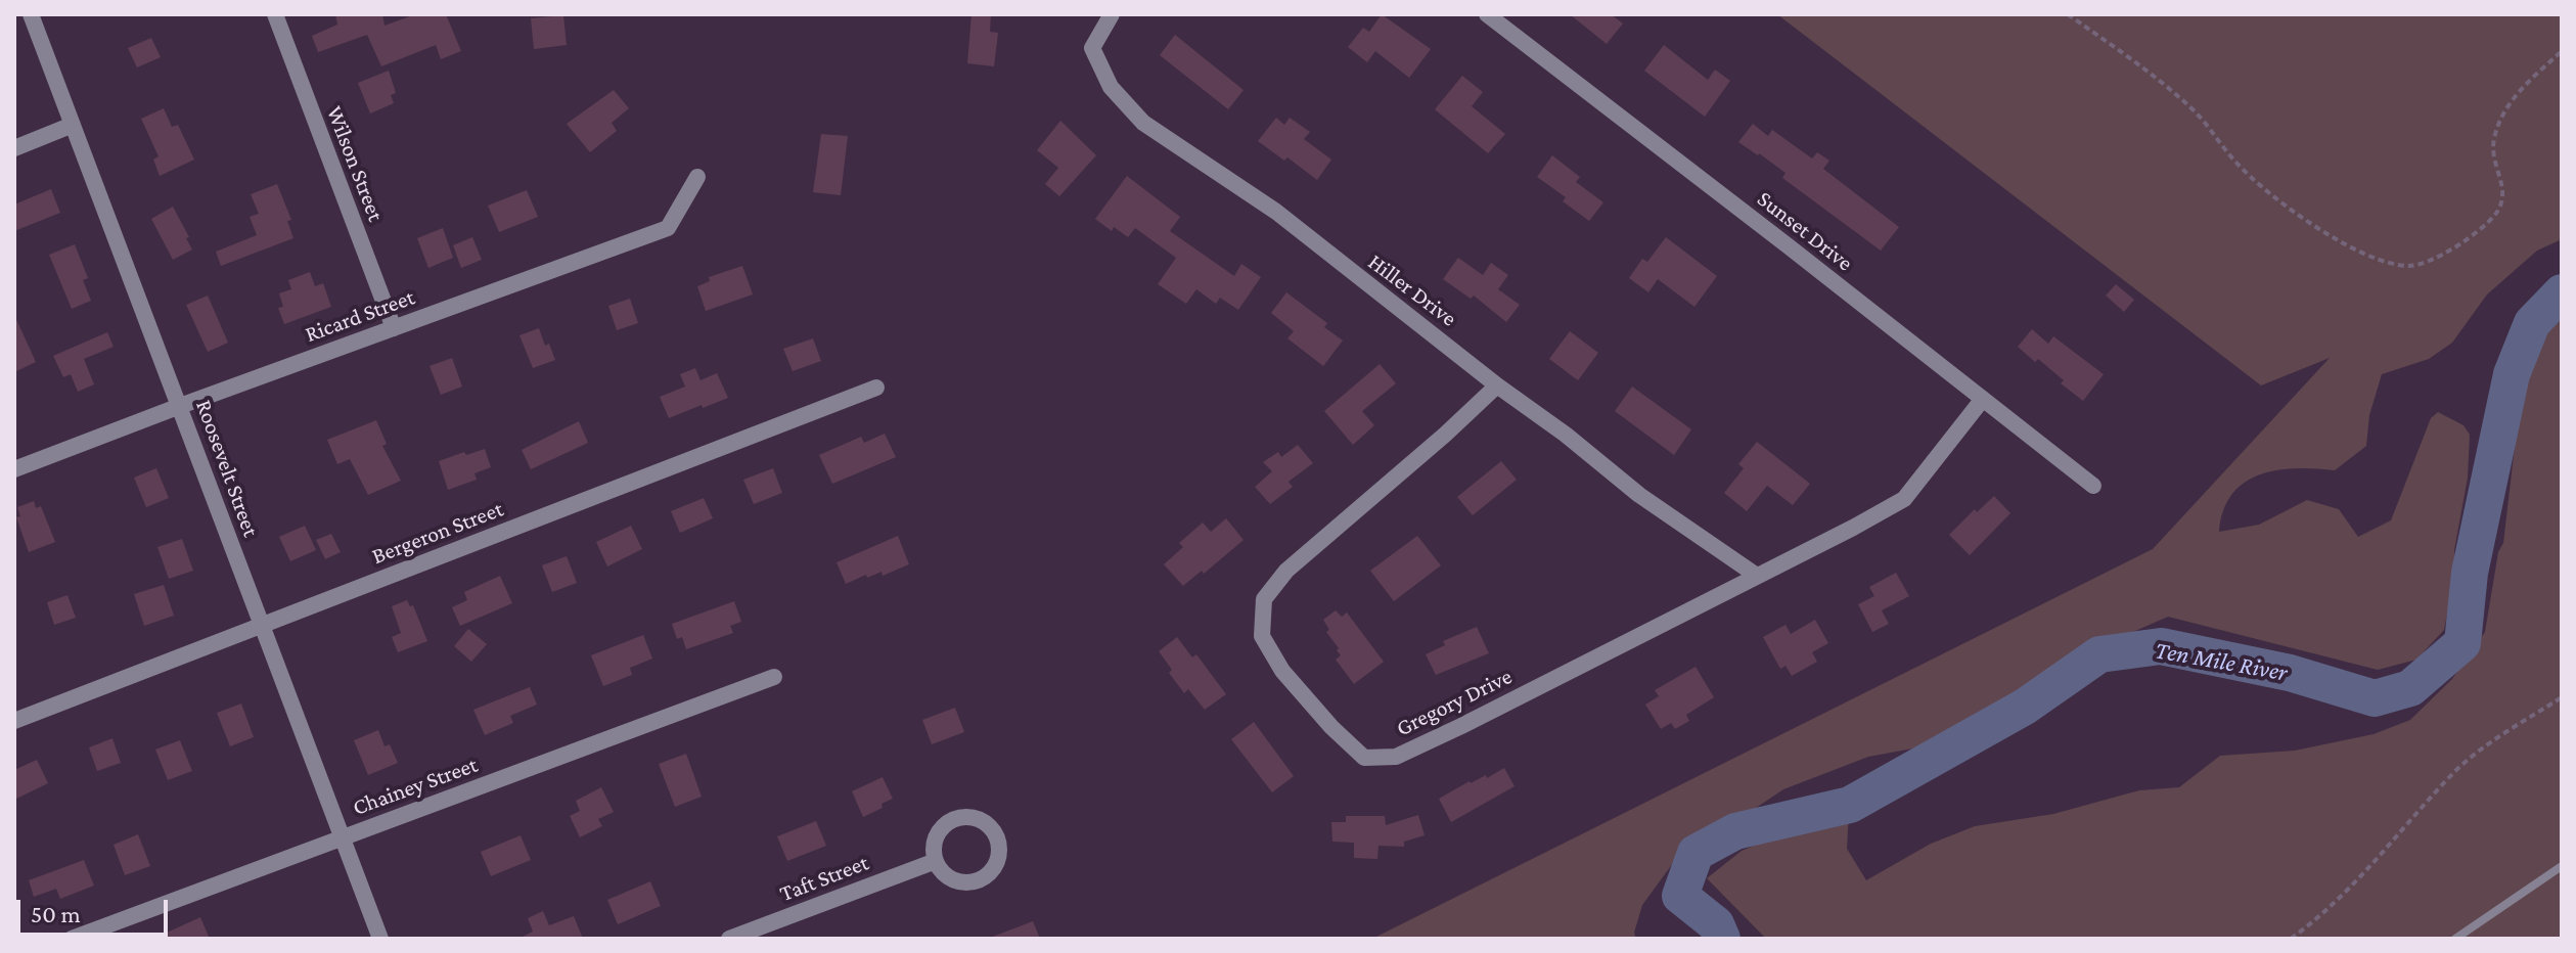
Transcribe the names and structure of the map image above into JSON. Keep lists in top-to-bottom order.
{
  "streets": {
    "street": [
      "Wilson Street",
      "Sunset Drive",
      "Hiller Drive",
      "Ricard Street",
      "Roosevelt Street",
      "Bergeron Street",
      "Gregory Drive",
      "Chainey Street",
      "Taft Street"
    ]
  },
  "crossings": [
    ["Wilson Street", "Ricard Street"],
    ["Sunset Drive", "Gregory Drive"],
    ["Hiller Drive", "Gregory Drive"],
    ["Ricard Street", "Roosevelt Street"],
    ["Roosevelt Street", "Bergeron Street"],
    ["Roosevelt Street", "Chainey Street"]
  ],
  "water": ["Ten Mile River"],
  "scale_bar": "50 m"
}
